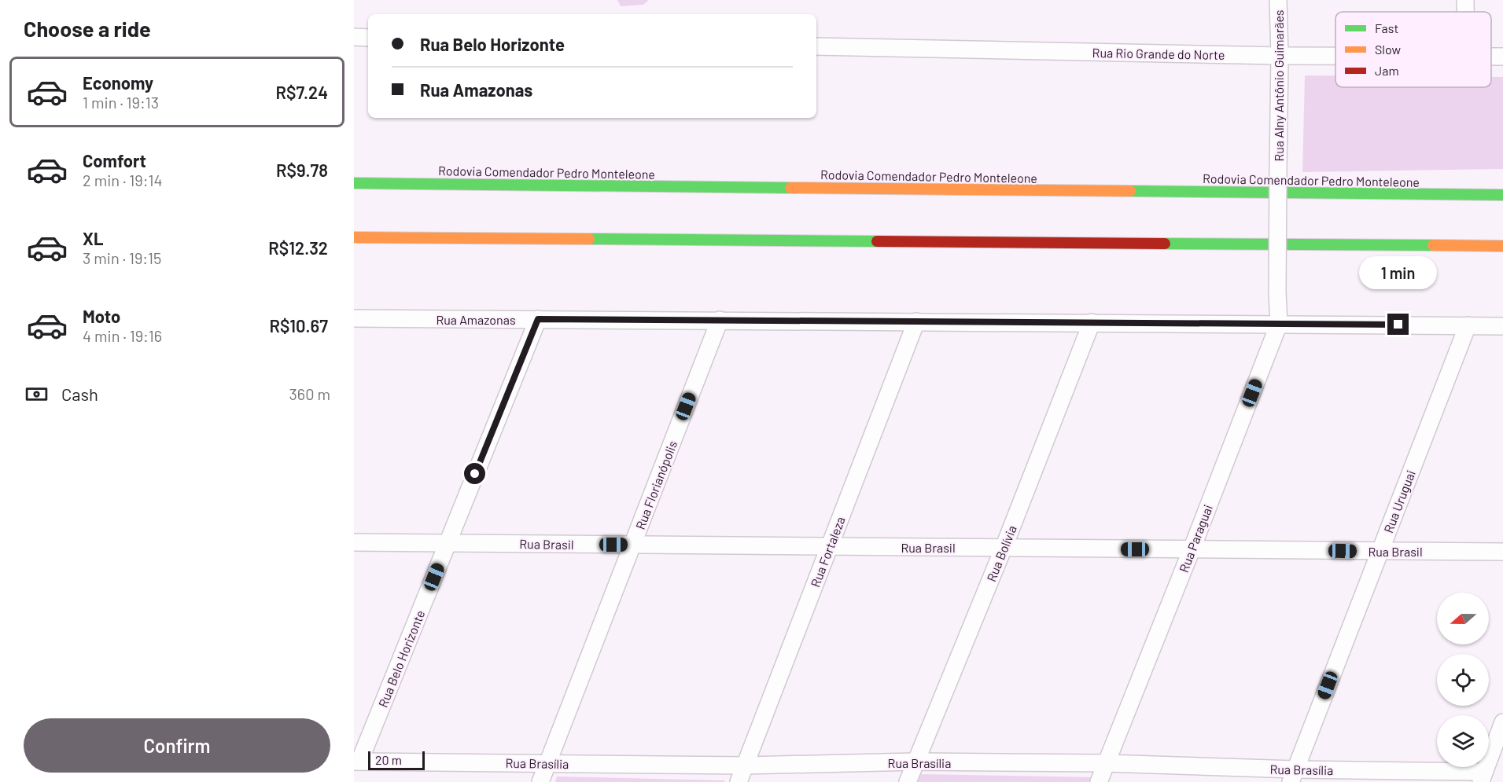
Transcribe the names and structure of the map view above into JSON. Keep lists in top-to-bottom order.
{
  "streets": {
    "main road": ["Rodovia Comendador Pedro Monteleone"],
    "street": [
      "Rua Rio Grande do Norte",
      "Rua Alny Antônio Guimarães",
      "Rua Amazonas",
      "Rua Florianópolis",
      "Rua Uruguai",
      "Rua Paraguai",
      "Rua Brasil",
      "Rua Fortaleza",
      "Rua Bolívia",
      "Rua Belo Horizonte",
      "Rua Brasília"
    ]
  },
  "crossings": [
    ["Rua Rio Grande do Norte", "Rua Alny Antônio Guimarães"],
    ["Rua Alny Antônio Guimarães", "Rua Paraguai"],
    ["Rua Amazonas", "Rua Florianópolis"],
    ["Rua Amazonas", "Rua Uruguai"],
    ["Rua Amazonas", "Rua Paraguai"],
    ["Rua Amazonas", "Rua Fortaleza"],
    ["Rua Amazonas", "Rua Bolívia"],
    ["Rua Amazonas", "Rua Belo Horizonte"],
    ["Rua Florianópolis", "Rua Brasil"],
    ["Rua Florianópolis", "Rua Brasília"],
    ["Rua Uruguai", "Rua Brasil"],
    ["Rua Uruguai", "Rua Brasília"],
    ["Rua Paraguai", "Rua Brasil"],
    ["Rua Paraguai", "Rua Brasília"],
    ["Rua Brasil", "Rua Fortaleza"],
    ["Rua Brasil", "Rua Bolívia"],
    ["Rua Brasil", "Rua Belo Horizonte"],
    ["Rua Fortaleza", "Rua Brasília"],
    ["Rua Bolívia", "Rua Brasília"],
    ["Rua Belo Horizonte", "Rua Brasília"]
  ],
  "legend": ["Fast", "Slow", "Jam"],
  "scale_bar": "20 m",
  "north": "left",
  "page": {
    "heading": "Choose a ride",
    "banner": ["Rua Belo Horizonte", "Rua Amazonas"],
    "list": [
      {
        "name": "Economy",
        "note": "1 min · 19:13",
        "value": "R$7.24"
      },
      {
        "name": "Comfort",
        "note": "2 min · 19:14",
        "value": "R$9.78"
      },
      {
        "name": "XL",
        "note": "3 min · 19:15",
        "value": "R$12.32"
      },
      {
        "name": "Moto",
        "note": "4 min · 19:16",
        "value": "R$10.67"
      }
    ],
    "bubble": "1 min",
    "pay": ["Cash", "360 m"],
    "buttons": "Confirm",
    "scale": "20 m"
  }
}
